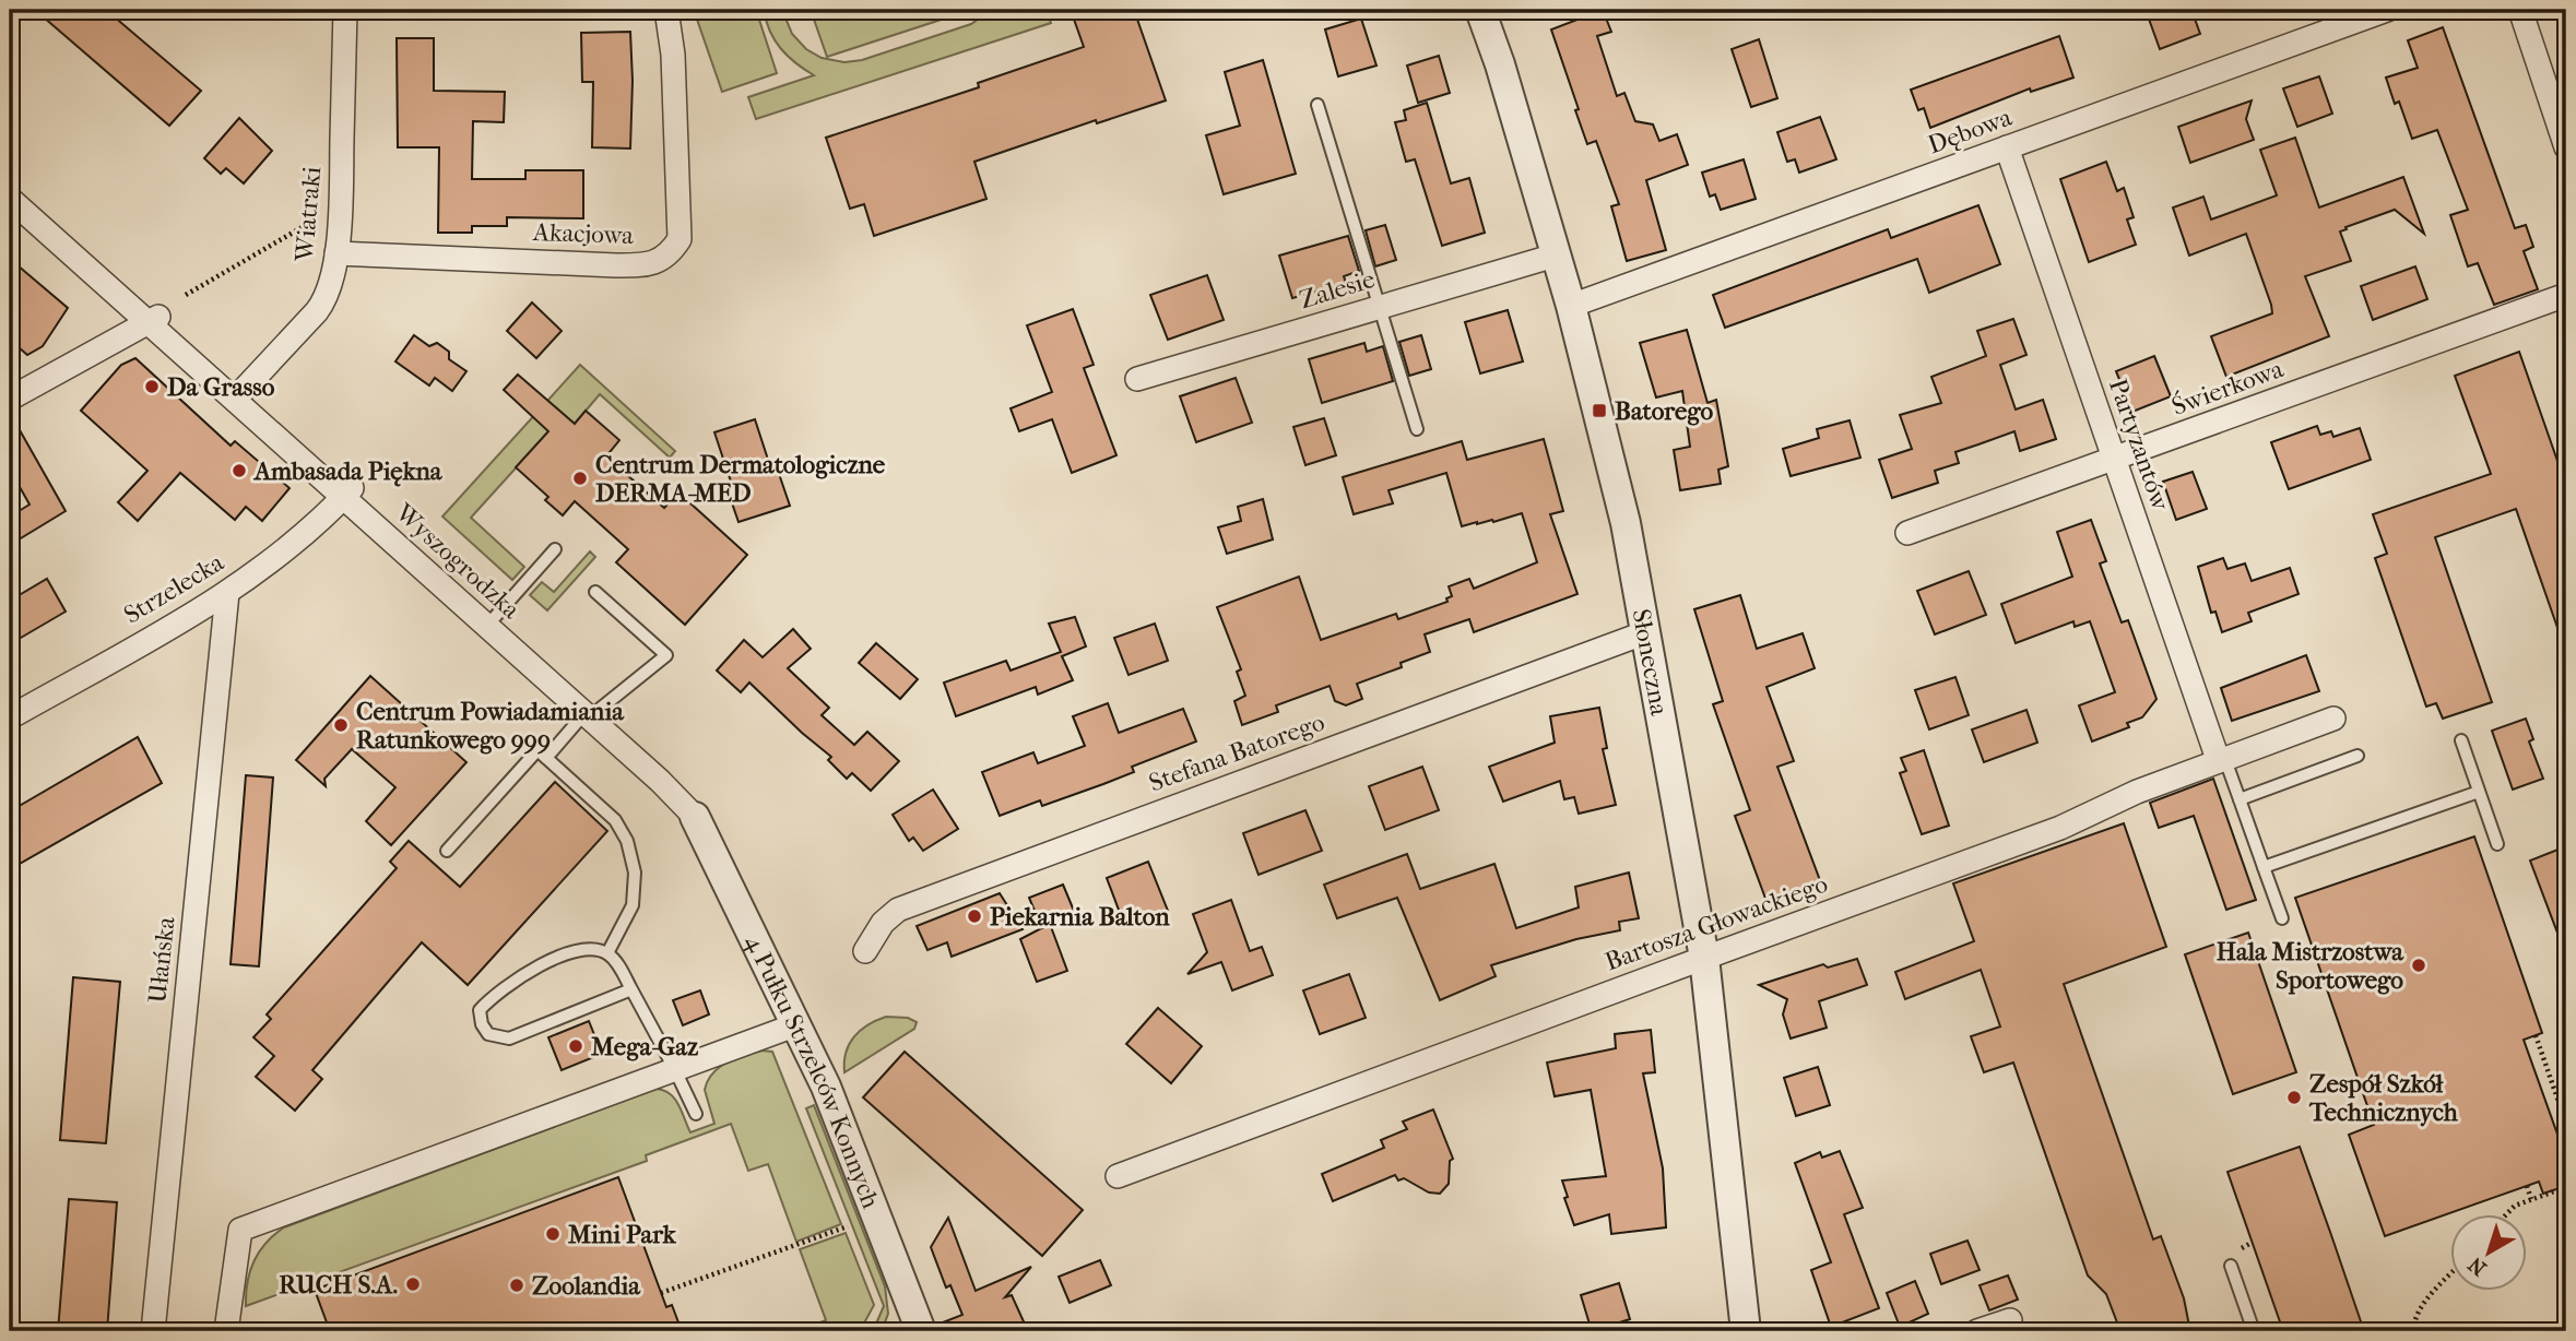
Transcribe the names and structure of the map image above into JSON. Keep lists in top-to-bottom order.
{
  "streets": {
    "street": [
      "Dębowa",
      "Wiatraki",
      "Akacjowa",
      "Zalesie",
      "Świerkowa",
      "Partyzantów",
      "Wyszogrodzka",
      "Strzelecka",
      "Słoneczna",
      "Stefana Batorego",
      "Bartosza Głowackiego",
      "Ułańska",
      "4 Pułku Strzelców Konnych"
    ]
  },
  "crossings": [
    ["Dębowa", "Partyzantów"],
    ["Dębowa", "Słoneczna"],
    ["Wiatraki", "Akacjowa"],
    ["Zalesie", "Słoneczna"],
    ["Świerkowa", "Partyzantów"],
    ["Partyzantów", "Bartosza Głowackiego"],
    ["Wyszogrodzka", "Strzelecka"],
    ["Wyszogrodzka", "4 Pułku Strzelców Konnych"],
    ["Strzelecka", "Ułańska"],
    ["Słoneczna", "Stefana Batorego"],
    ["Słoneczna", "Bartosza Głowackiego"]
  ],
  "places": {
    "other": [
      "Da Grasso",
      "Ambasada Piękna",
      "Centrum Dermatologiczne DERMA-MED",
      "Centrum Powiadamiania Ratunkowego 999",
      "Piekarnia Balton",
      "Hala Mistrzostwa Sportowego",
      "Mega-Gaz",
      "Zespół Szkół Technicznych",
      "Mini Park",
      "RUCH S.A.",
      "Zoolandia"
    ],
    "transit": ["Batorego"]
  },
  "north": "bottom left"
}
